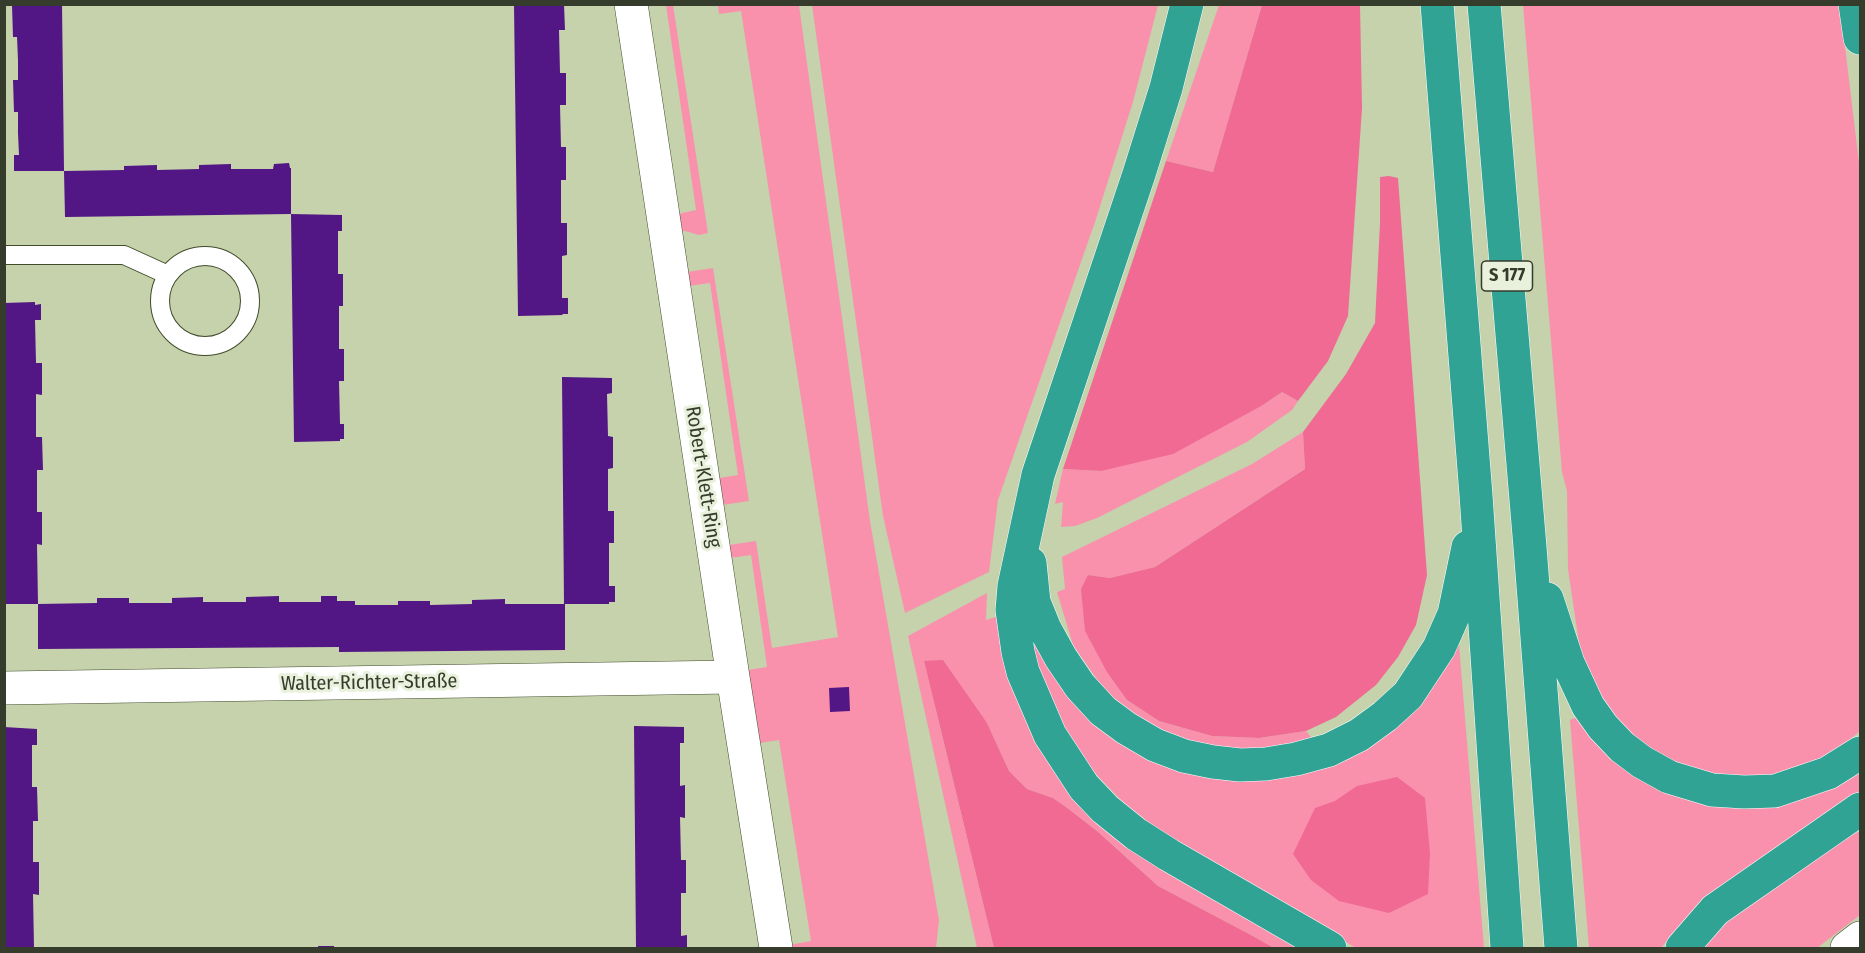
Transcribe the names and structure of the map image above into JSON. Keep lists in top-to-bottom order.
{
  "streets": {
    "highway": ["S 177"],
    "street": ["Robert-Klett-Ring", "Walter-Richter-Straße"]
  },
  "crossings": [
    ["Robert-Klett-Ring", "Walter-Richter-Straße"]
  ]
}
